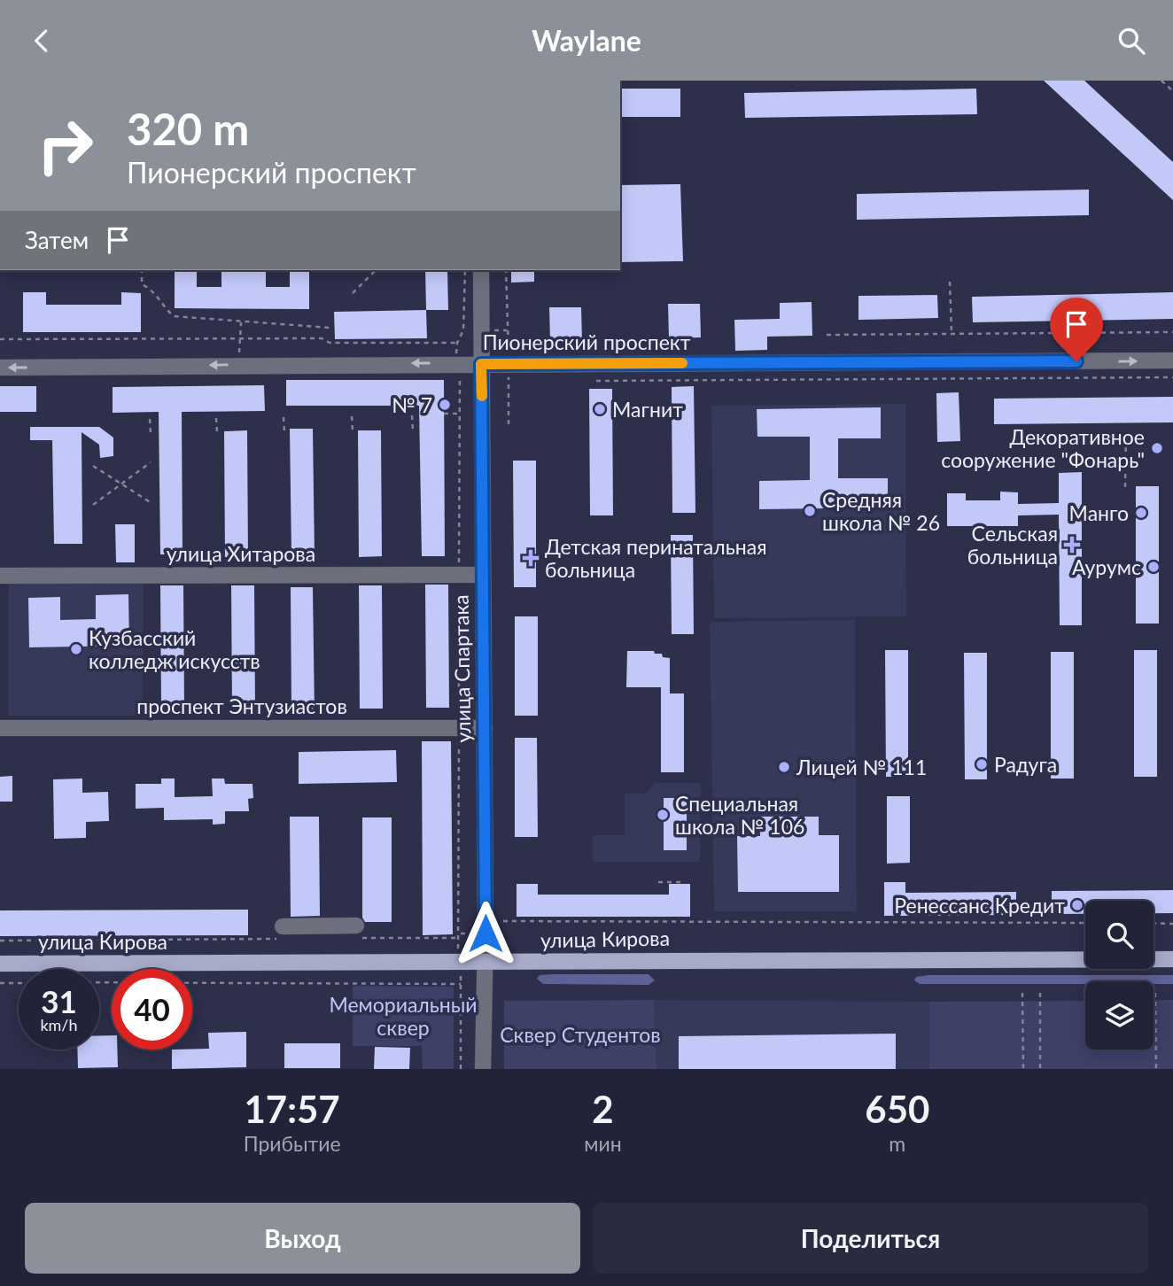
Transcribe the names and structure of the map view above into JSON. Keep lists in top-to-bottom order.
{
  "streets": {
    "main road": ["улица Кирова"],
    "street": [
      "Пионерский проспект",
      "улица Хитарова",
      "улица Спартака",
      "проспект Энтузиастов"
    ]
  },
  "crossings": [
    ["Пионерский проспект", "улица Спартака"],
    ["улица Хитарова", "улица Спартака"],
    ["улица Спартака", "проспект Энтузиастов"],
    ["улица Спартака", "улица Кирова"]
  ],
  "parks": ["Мемориальный сквер", "Сквер Студентов"],
  "places": {
    "other": [
      "№ 7",
      "Магнит",
      "Декоративное сооружение \"Фонарь\"",
      "Средняя школа № 26",
      "Манго",
      "Аурумс",
      "Кузбасский колледж искусств",
      "Радуга",
      "Лицей № 111",
      "Специальная школа № 106",
      "Ренессанс Кредит"
    ],
    "health": ["Сельская больница", "Детская перинатальная больница"]
  },
  "page": {
    "header": "Waylane",
    "turn": ["320 m", "Пионерский проспект"],
    "then": "Затем",
    "speed": "31 km/h",
    "limit": "40",
    "eta": [
      "17:57",
      "Прибытие",
      "2",
      "мин",
      "650",
      "m"
    ],
    "buttons": ["Выход", "Поделиться"]
  }
}
